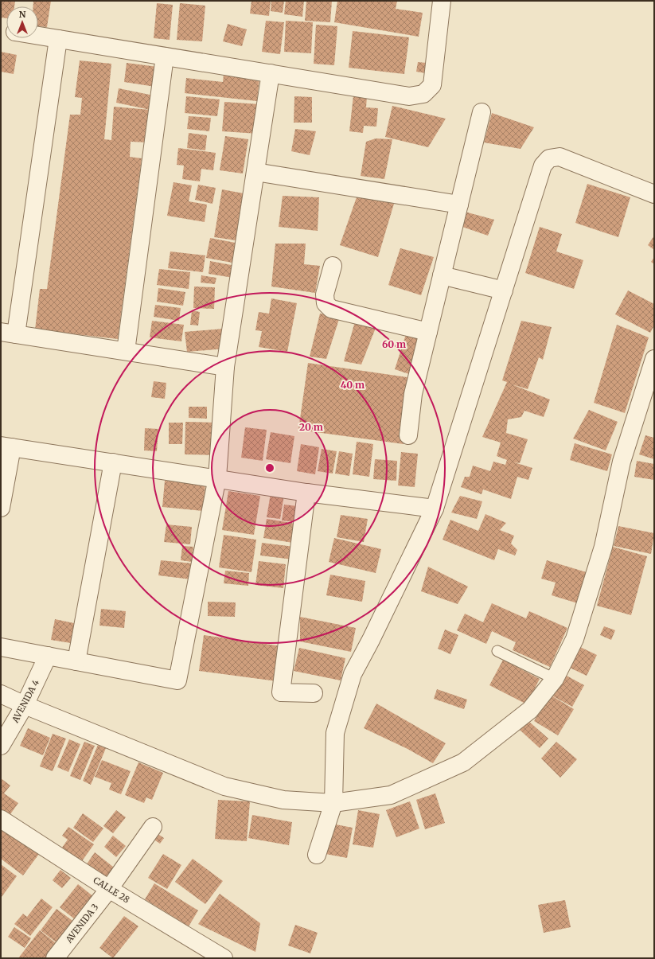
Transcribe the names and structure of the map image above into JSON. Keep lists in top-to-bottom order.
{
  "streets": {
    "street": ["AVENIDA 4", "CALLE 28", "AVENIDA 3"]
  },
  "crossings": [
    ["CALLE 28", "AVENIDA 3"]
  ],
  "north": "top",
  "rings": ["60 m", "40 m", "20 m"]
}
